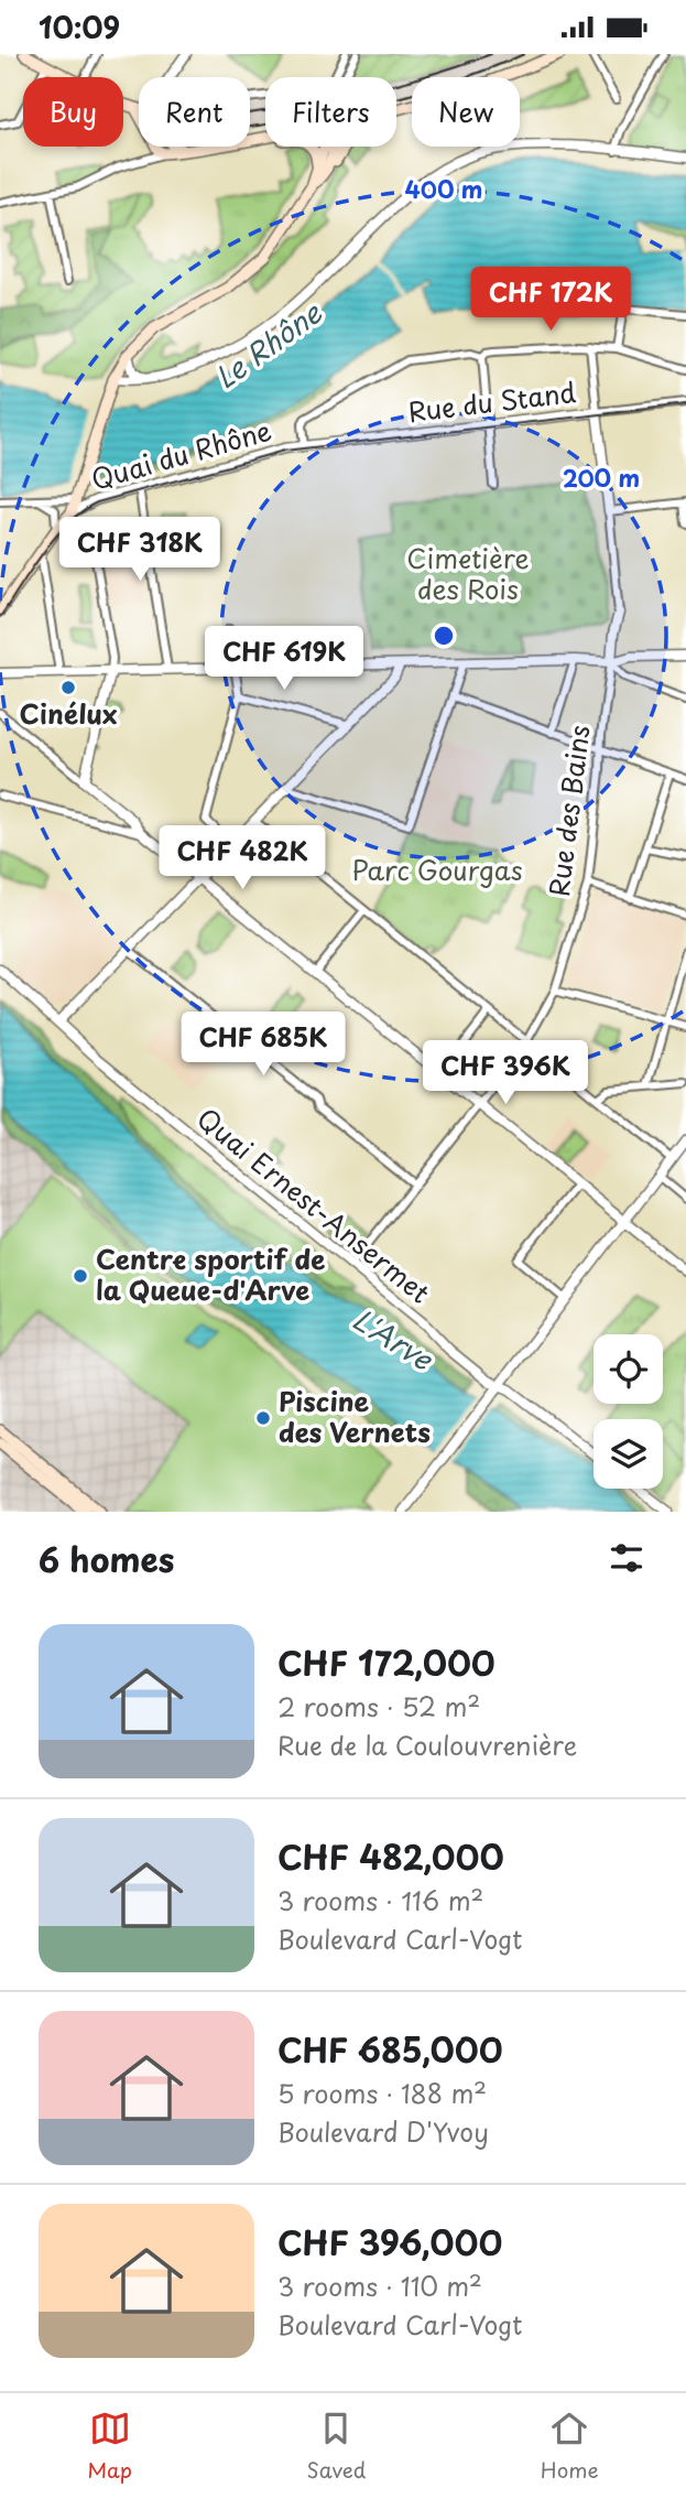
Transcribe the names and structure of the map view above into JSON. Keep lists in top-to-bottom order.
{
  "streets": {
    "street": [
      "Rue du Stand",
      "Quai du Rhône",
      "Rue des Bains",
      "Quai Ernest-Ansermet"
    ]
  },
  "crossings": [
    ["Rue du Stand", "Quai du Rhône"],
    ["Rue des Bains", "Quai Ernest-Ansermet"]
  ],
  "water": ["Le Rhône", "L'Arve"],
  "parks": ["Cimetière des Rois", "Parc Gourgas"],
  "places": ["Cinélux", "Centre sportif de la Queue-d'Arve", "Piscine des Vernets"],
  "page": {
    "status": "10:09",
    "chip": [
      "Buy",
      "Rent",
      "Filters",
      "New"
    ],
    "price": [
      "CHF 172K",
      "CHF 318K",
      "CHF 619K",
      "CHF 482K",
      "CHF 685K",
      "CHF 396K"
    ],
    "heading": "6 homes",
    "list": [
      {
        "name": "CHF 172,000",
        "note": "2 rooms · 52 m² · Rue de la Coulouvrenière"
      },
      {
        "name": "CHF 482,000",
        "note": "3 rooms · 116 m² · Boulevard Carl-Vogt"
      },
      {
        "name": "CHF 685,000",
        "note": "5 rooms · 188 m² · Boulevard D'Yvoy"
      },
      {
        "name": "CHF 396,000",
        "note": "3 rooms · 110 m² · Boulevard Carl-Vogt"
      }
    ],
    "tabs": ["Map", "Saved", "Home"]
  },
  "rings": ["400 m", "200 m"]
}
